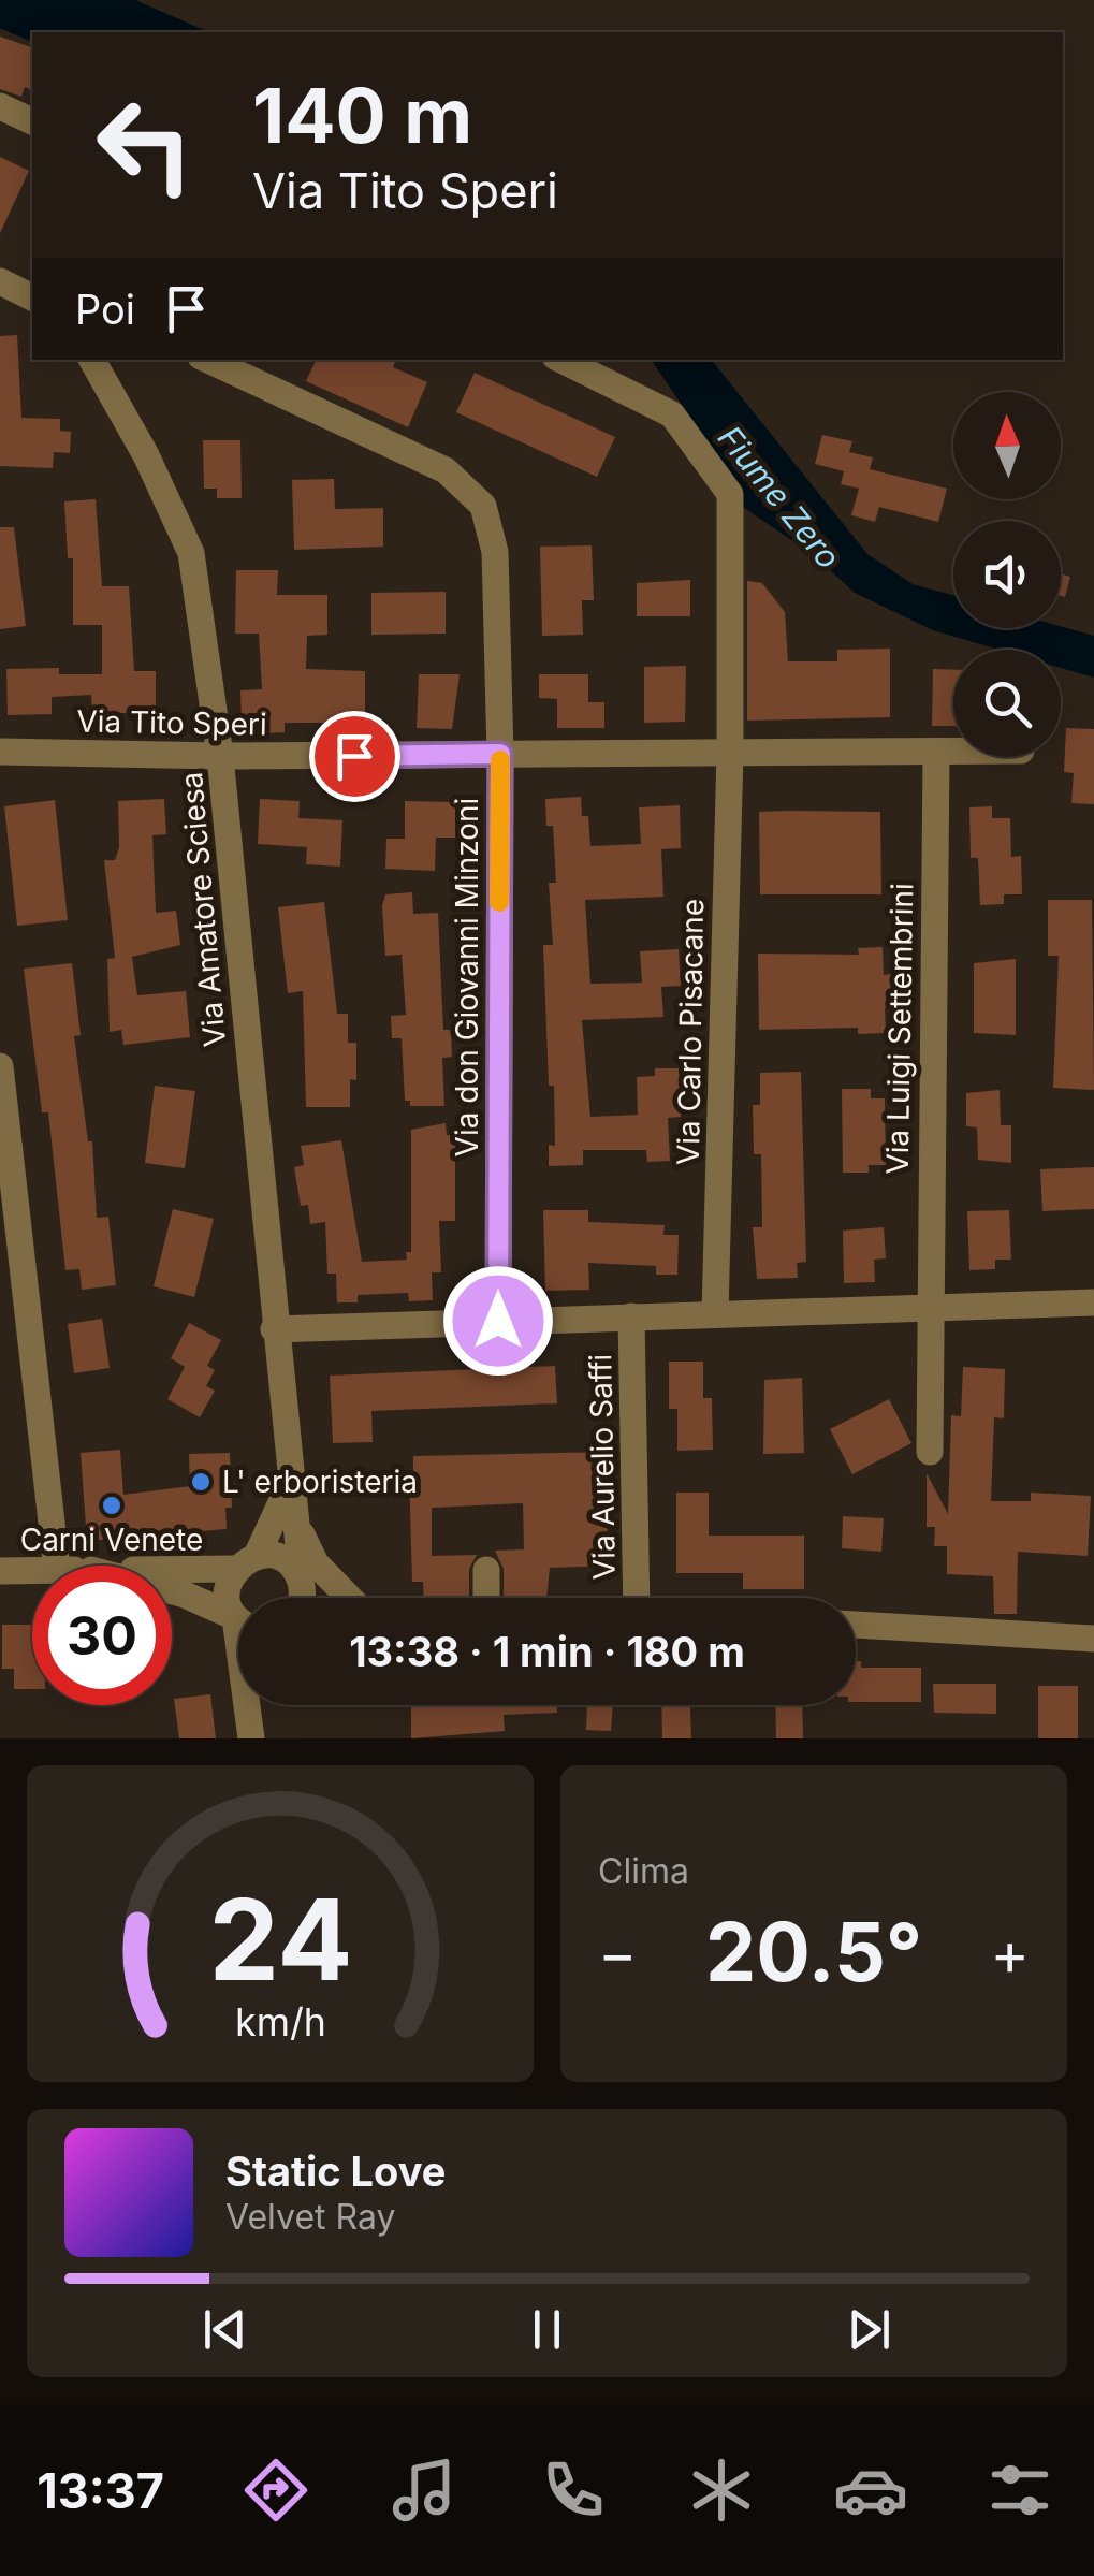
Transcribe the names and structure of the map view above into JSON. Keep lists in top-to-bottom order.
{
  "streets": {
    "street": [
      "Via Tito Speri",
      "Via Amatore Sciesa",
      "Via don Giovanni Minzoni",
      "Via Luigi Settembrini",
      "Via Carlo Pisacane",
      "Via Aurelio Saffi"
    ]
  },
  "crossings": [
    ["Via Tito Speri", "Via Amatore Sciesa"],
    ["Via Tito Speri", "Via don Giovanni Minzoni"],
    ["Via Tito Speri", "Via Luigi Settembrini"],
    ["Via Tito Speri", "Via Carlo Pisacane"]
  ],
  "water": ["Fiume Zero"],
  "places": ["L' erboristeria", "Carni Venete"],
  "north": "top",
  "page": {
    "turn": ["140 m", "Via Tito Speri"],
    "then": "Poi",
    "limit": "30",
    "trip": "13:38 · 1 min · 180 m",
    "tile": "Clima",
    "heat": ["−", "20.5°", "+"],
    "song": ["Static Love", "Velvet Ray"],
    "tabs": "13:37",
    "gauge": ["24", "km/h"]
  }
}
